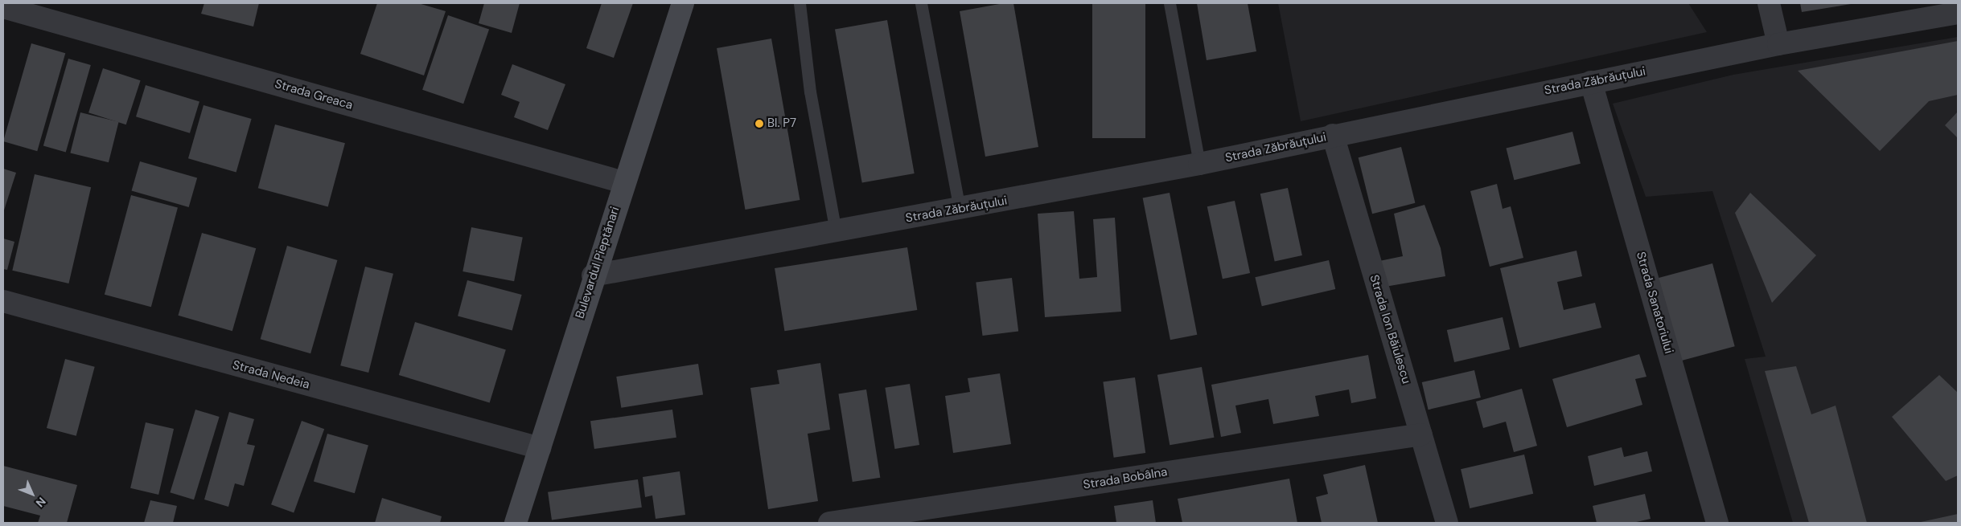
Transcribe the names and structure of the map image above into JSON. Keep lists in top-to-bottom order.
{
  "streets": {
    "main road": ["Bulevardul Pieptănari"],
    "street": [
      "Strada Zăbrăuțului",
      "Strada Greaca",
      "Strada Sanatoriului",
      "Strada Ion Băiulescu",
      "Strada Nedeia",
      "Strada Bobâlna"
    ]
  },
  "crossings": [
    ["Strada Zăbrăuțului", "Bulevardul Pieptănari"],
    ["Strada Zăbrăuțului", "Strada Sanatoriului"],
    ["Strada Zăbrăuțului", "Strada Ion Băiulescu"],
    ["Strada Greaca", "Bulevardul Pieptănari"],
    ["Bulevardul Pieptănari", "Strada Nedeia"],
    ["Strada Ion Băiulescu", "Strada Bobâlna"]
  ],
  "places": ["Bl. P7"],
  "north": "bottom right"
}
